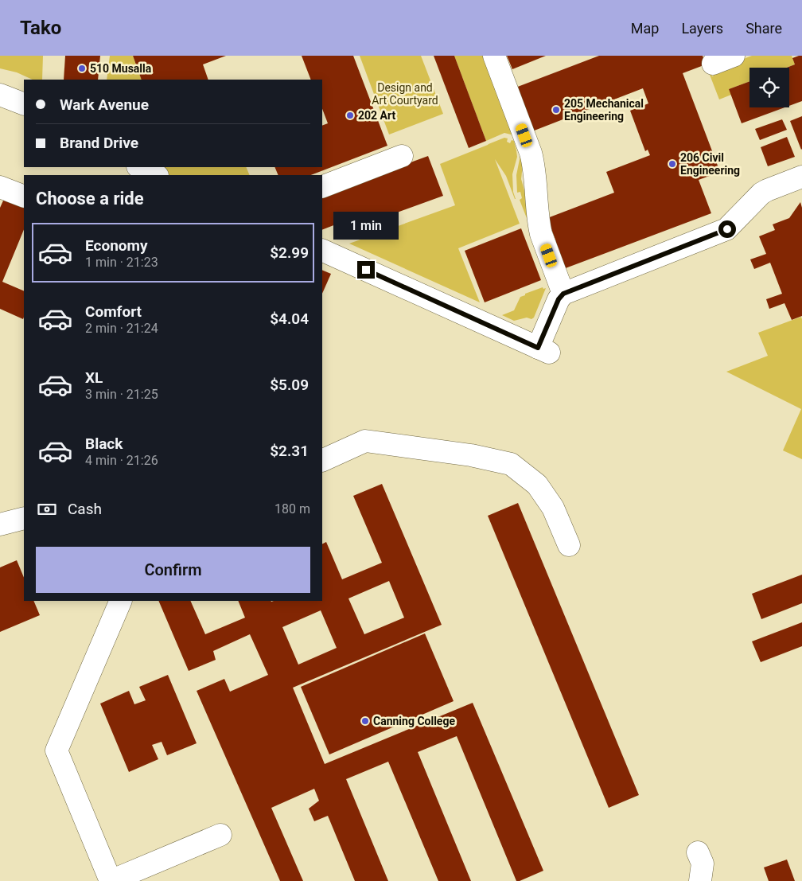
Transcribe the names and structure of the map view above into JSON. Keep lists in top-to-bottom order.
{
  "parks": ["Design and Art Courtyard"],
  "places": [
    "510 Musalla",
    "205 Mechanical Engineering",
    "202 Art",
    "206 Civil Engineering",
    "Canning College"
  ],
  "page": {
    "header": "Tako",
    "nav": ["Map", "Layers", "Share"],
    "banner": ["Wark Avenue", "Brand Drive"],
    "heading": "Choose a ride",
    "bubble": "1 min",
    "list": [
      {
        "name": "Economy",
        "note": "1 min · 21:23",
        "value": "$2.99"
      },
      {
        "name": "Comfort",
        "note": "2 min · 21:24",
        "value": "$4.04"
      },
      {
        "name": "XL",
        "note": "3 min · 21:25",
        "value": "$5.09"
      },
      {
        "name": "Black",
        "note": "4 min · 21:26",
        "value": "$2.31"
      }
    ],
    "pay": ["Cash", "180 m"],
    "buttons": "Confirm"
  }
}
